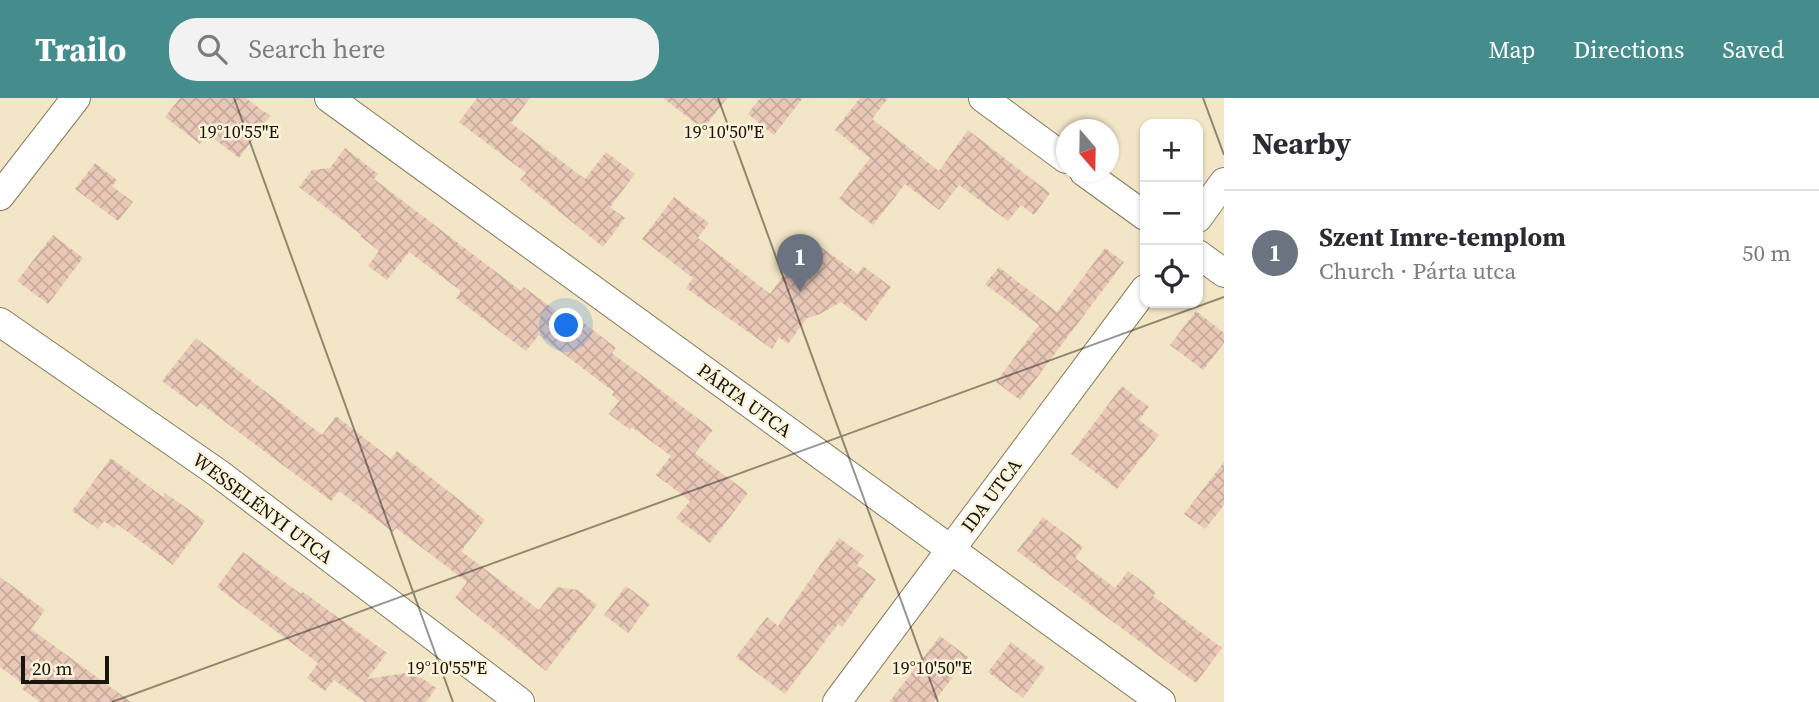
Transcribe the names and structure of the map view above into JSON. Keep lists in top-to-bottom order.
{
  "streets": {
    "street": ["PÁRTA UTCA", "IDA UTCA", "WESSELÉNYI UTCA"]
  },
  "crossings": [
    ["PÁRTA UTCA", "IDA UTCA"]
  ],
  "scale_bar": "20 m",
  "north": "bottom",
  "page": {
    "header": "Trailo",
    "search": "Search here",
    "nav": ["Map", "Directions", "Saved"],
    "heading": "Nearby",
    "map_buttons": ["+", "−"],
    "list": [
      {
        "mark": "1",
        "name": "Szent Imre-templom",
        "note": "Church · Párta utca",
        "value": "50 m"
      }
    ],
    "pins": "1",
    "scale": "20 m"
  },
  "coordinates": ["19°10'50\"E", "19°10'55\"E"]
}
